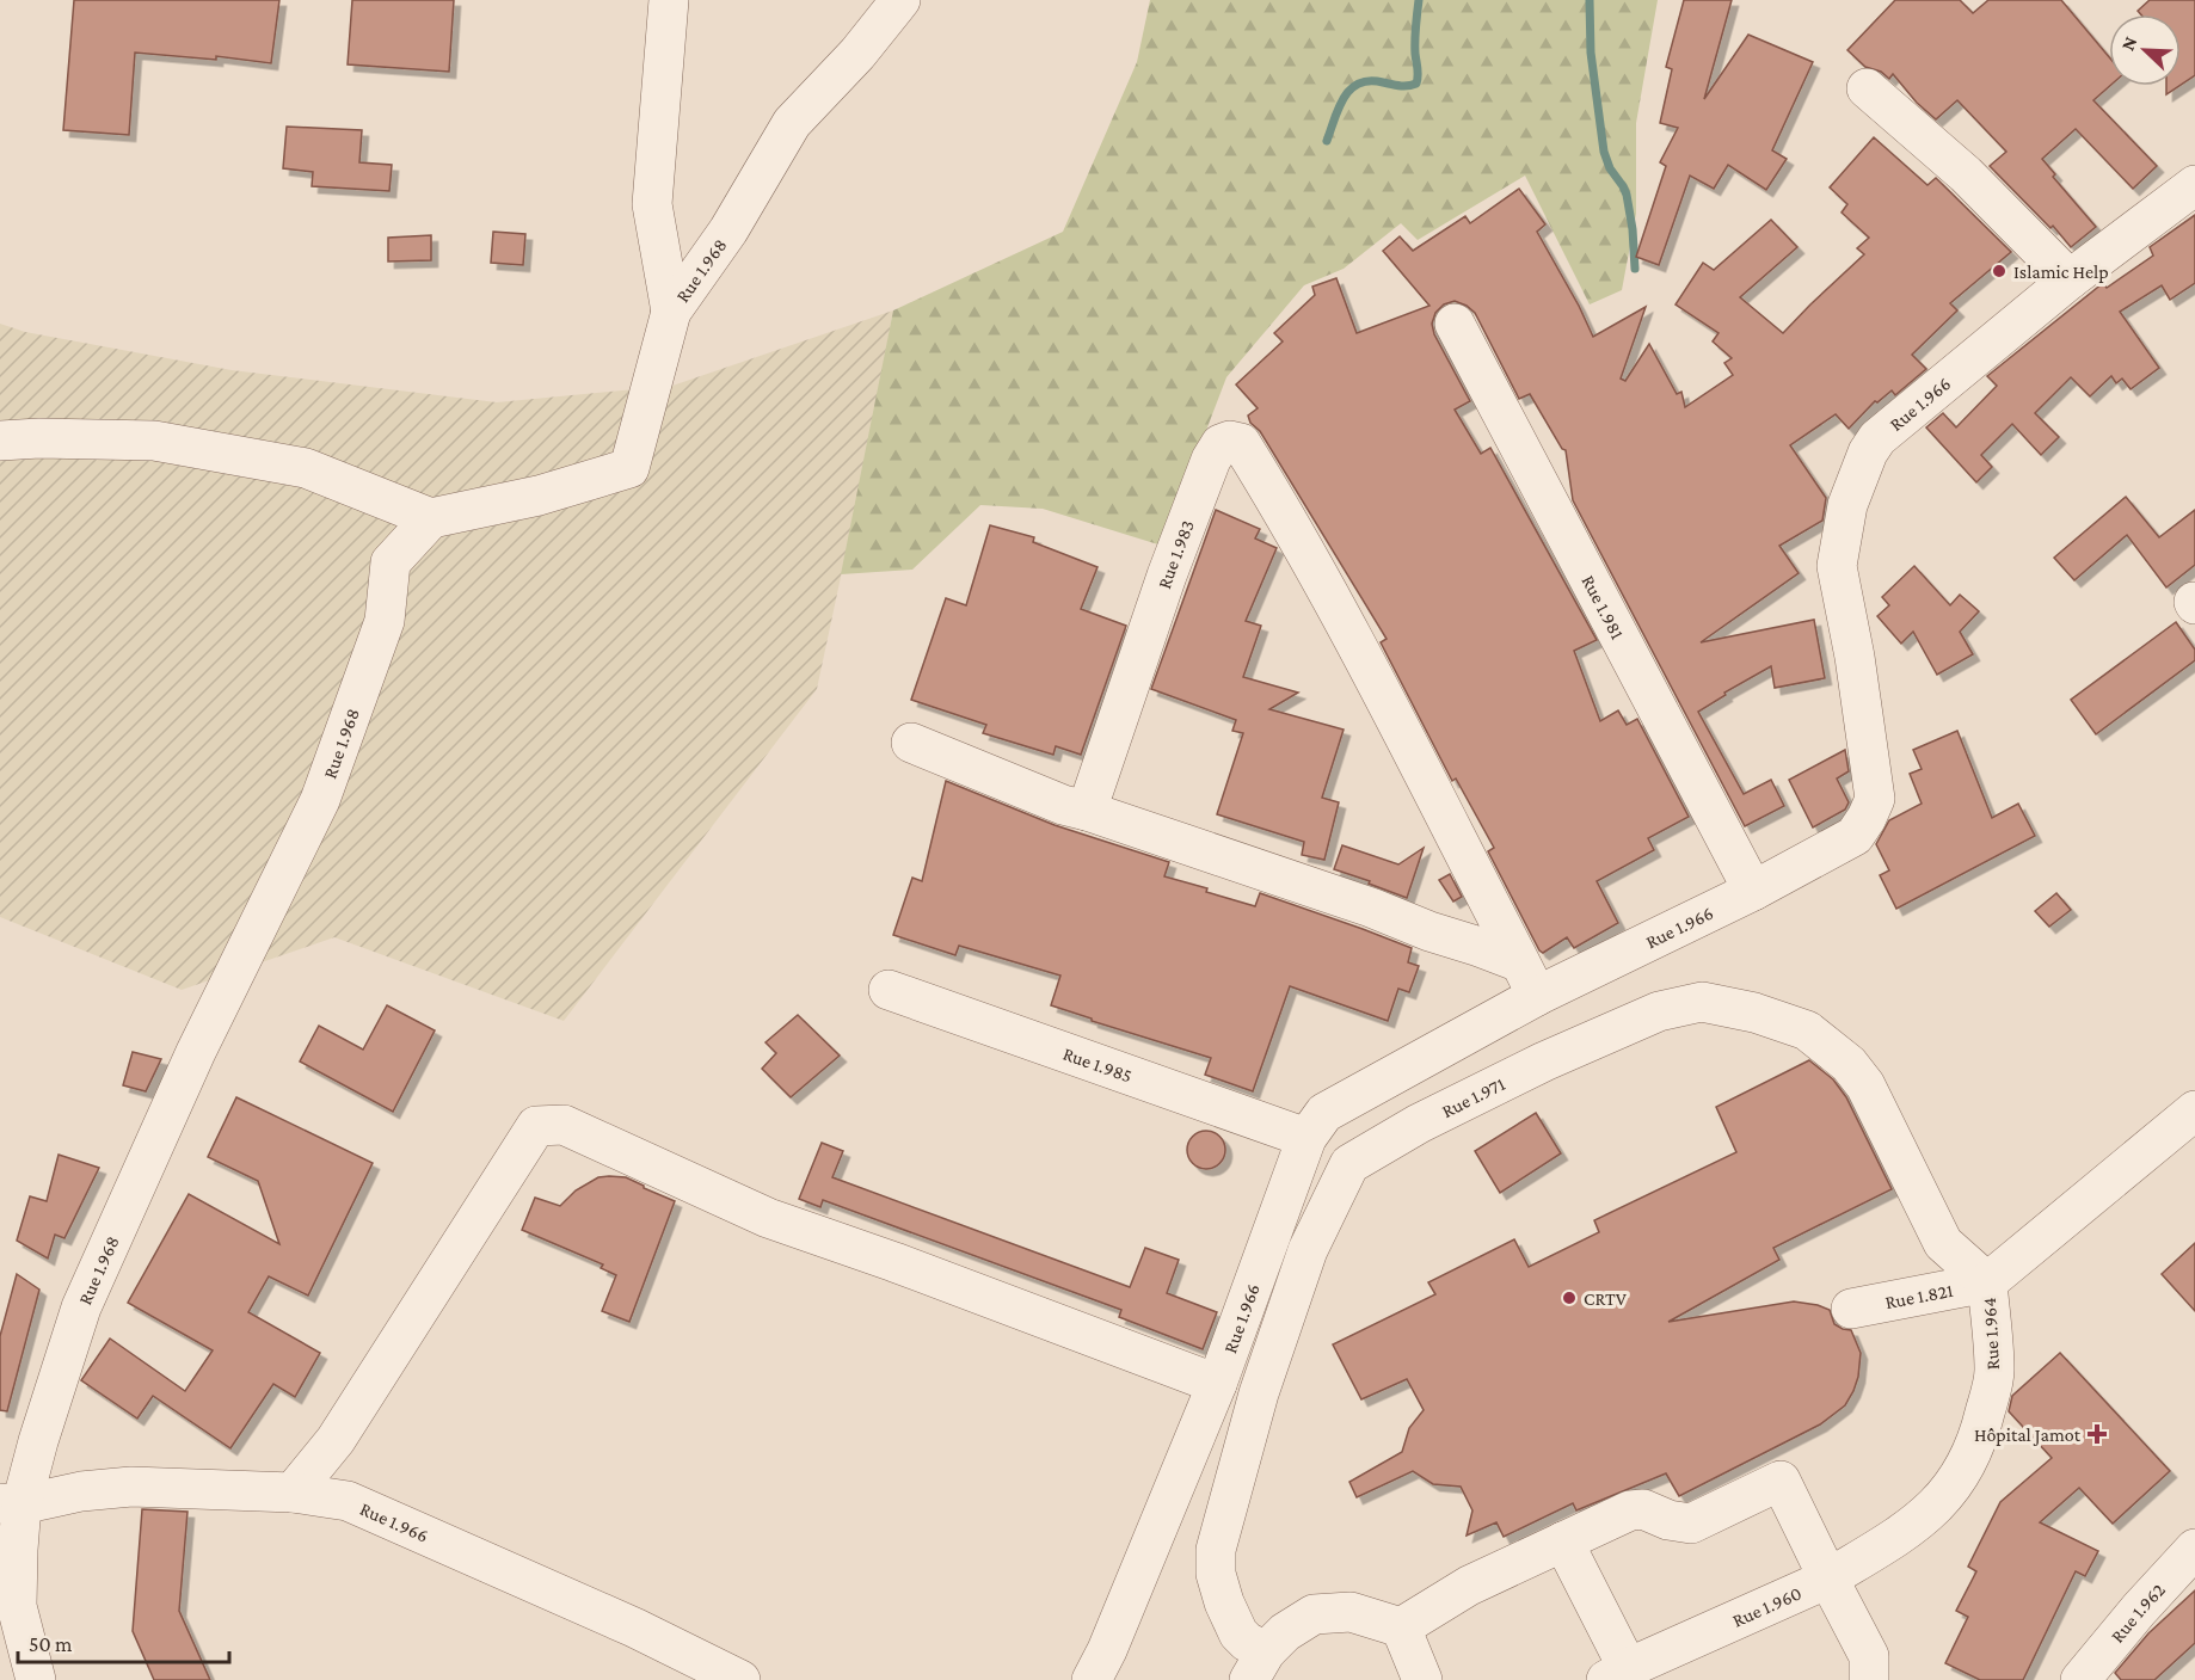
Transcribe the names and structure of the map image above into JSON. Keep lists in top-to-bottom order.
{
  "streets": {
    "street": [
      "Rue 1.968",
      "Rue 1.966",
      "Rue 1.983",
      "Rue 1.981",
      "Rue 1.985",
      "Rue 1.971",
      "Rue 1.821",
      "Rue 1.964",
      "Rue 1.960",
      "Rue 1.962"
    ]
  },
  "crossings": [
    ["Rue 1.968", "Rue 1.966"],
    ["Rue 1.966", "Rue 1.983"],
    ["Rue 1.966", "Rue 1.981"],
    ["Rue 1.966", "Rue 1.985"],
    ["Rue 1.971", "Rue 1.821"],
    ["Rue 1.971", "Rue 1.964"],
    ["Rue 1.821", "Rue 1.964"],
    ["Rue 1.964", "Rue 1.960"]
  ],
  "places": {
    "other": ["Islamic Help", "CRTV"],
    "health": ["Hôpital Jamot"]
  },
  "scale_bar": "50 m",
  "north": "top left"
}
